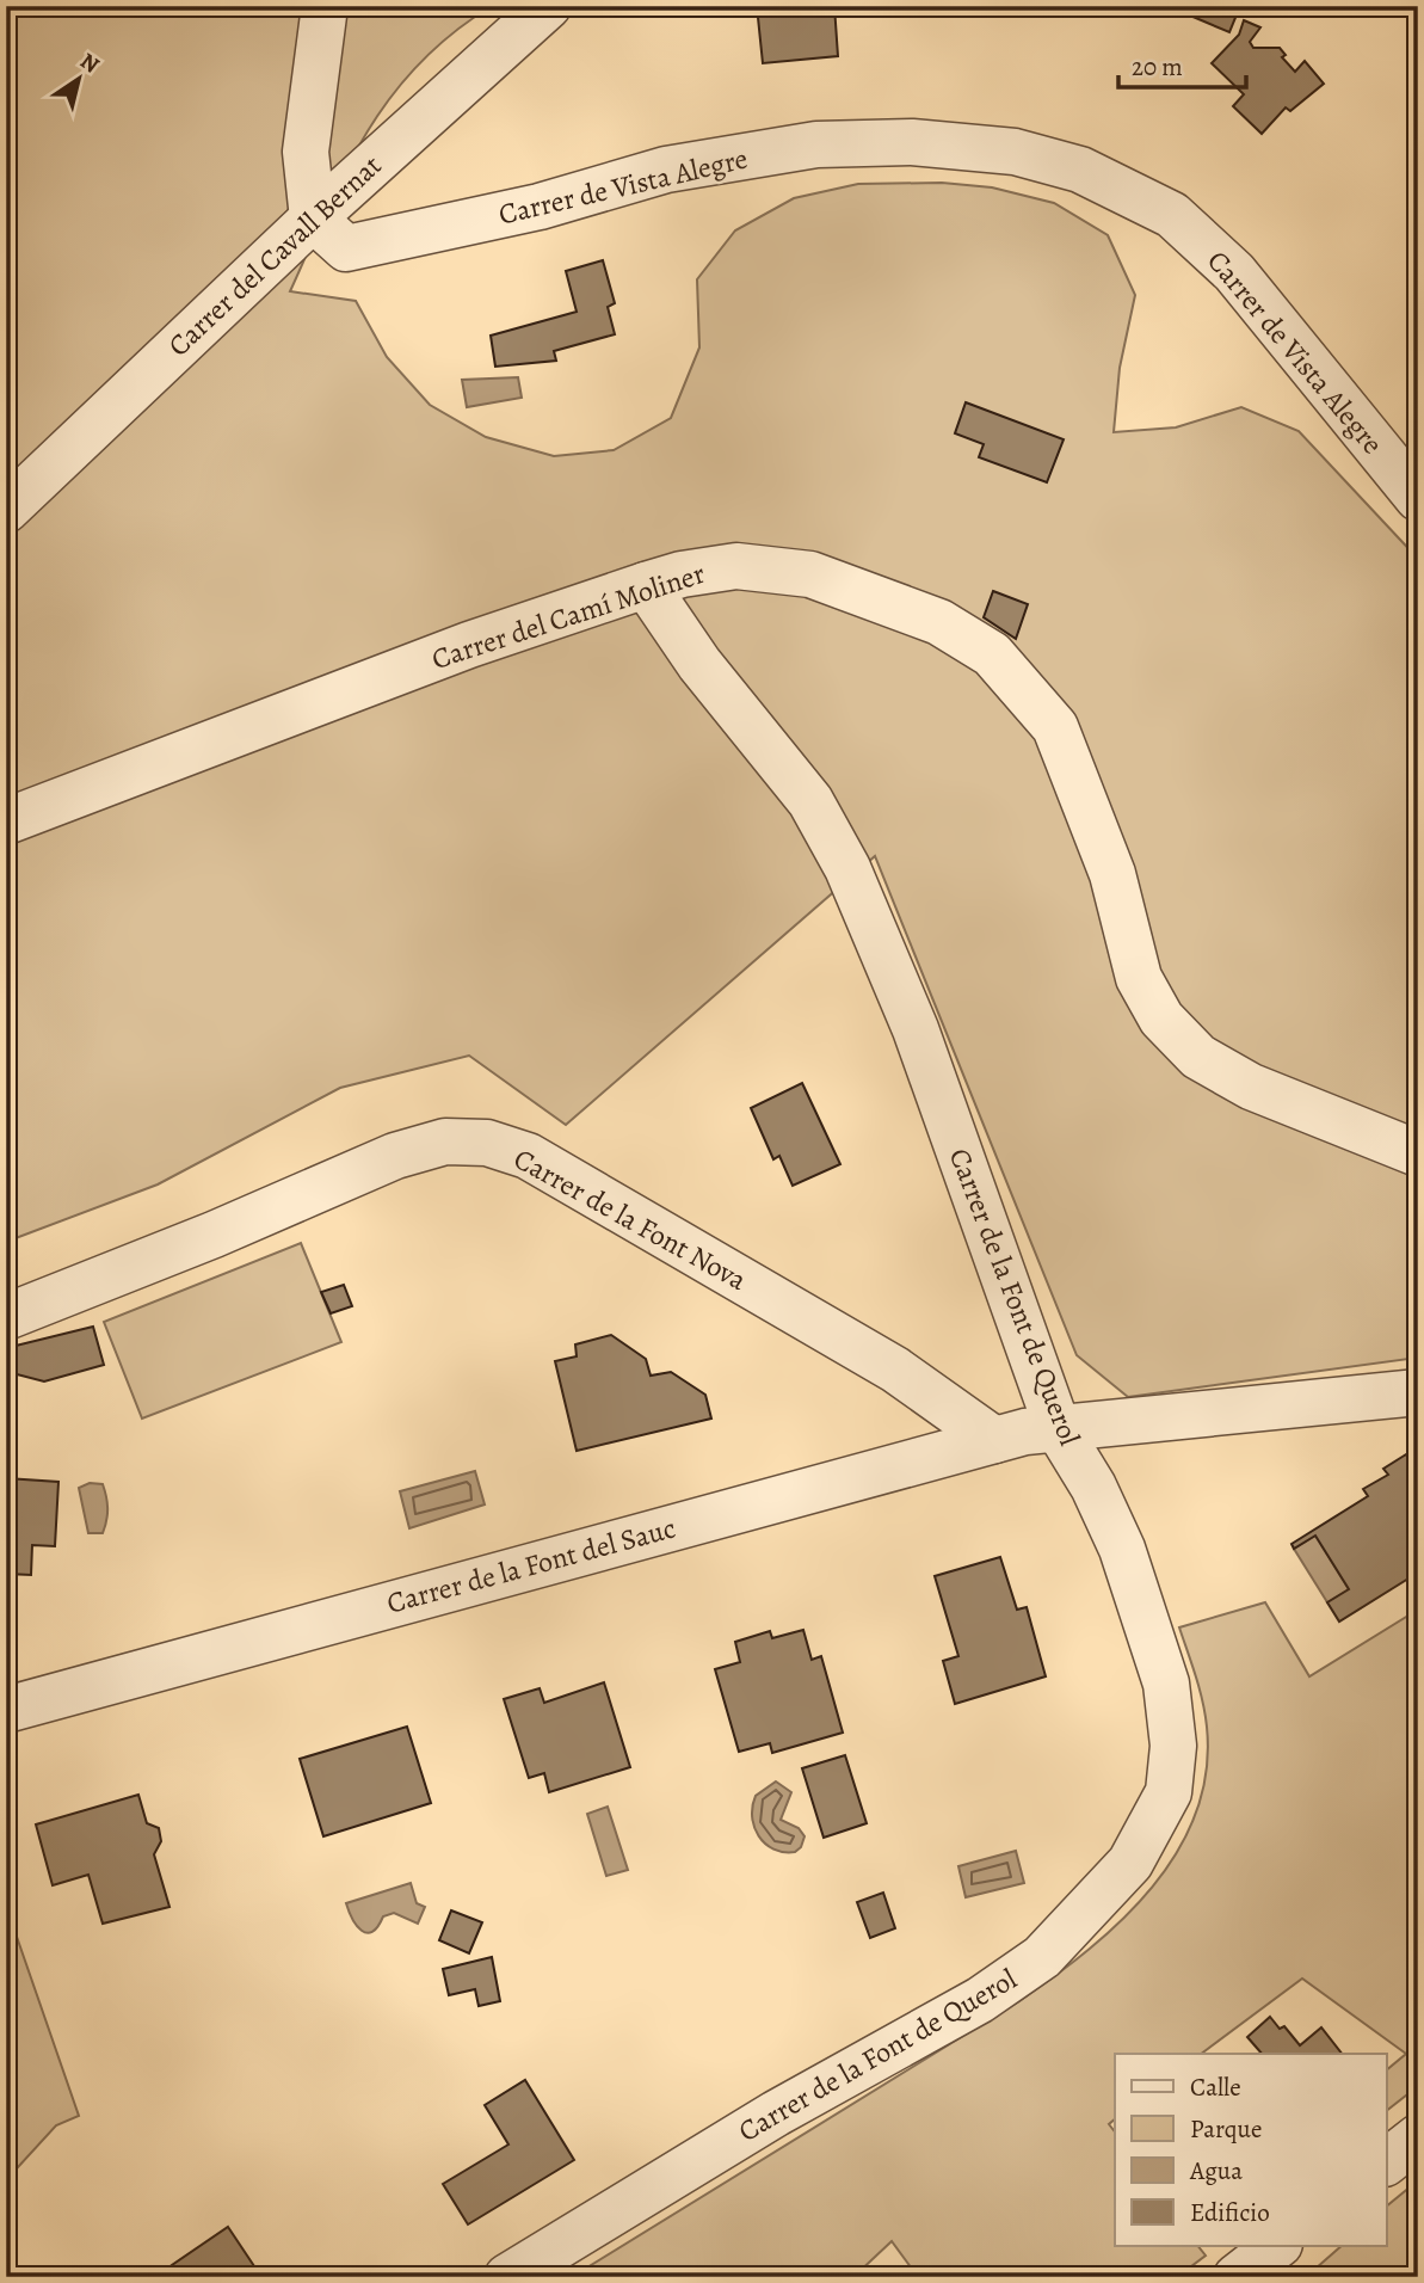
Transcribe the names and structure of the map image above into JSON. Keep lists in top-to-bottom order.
{
  "streets": {
    "street": [
      "Carrer de Vista Alegre",
      "Carrer del Cavall Bernat",
      "Carrer del Camí Moliner",
      "Carrer de la Font Nova",
      "Carrer de la Font de Querol",
      "Carrer de la Font del Sauc"
    ]
  },
  "crossings": [
    ["Carrer de Vista Alegre", "Carrer del Cavall Bernat"],
    ["Carrer del Camí Moliner", "Carrer de la Font de Querol"],
    ["Carrer de la Font Nova", "Carrer de la Font del Sauc"],
    ["Carrer de la Font de Querol", "Carrer de la Font del Sauc"]
  ],
  "legend": [
    "Calle",
    "Parque",
    "Agua",
    "Edificio"
  ],
  "scale_bar": "20 m",
  "north": "top right"
}
